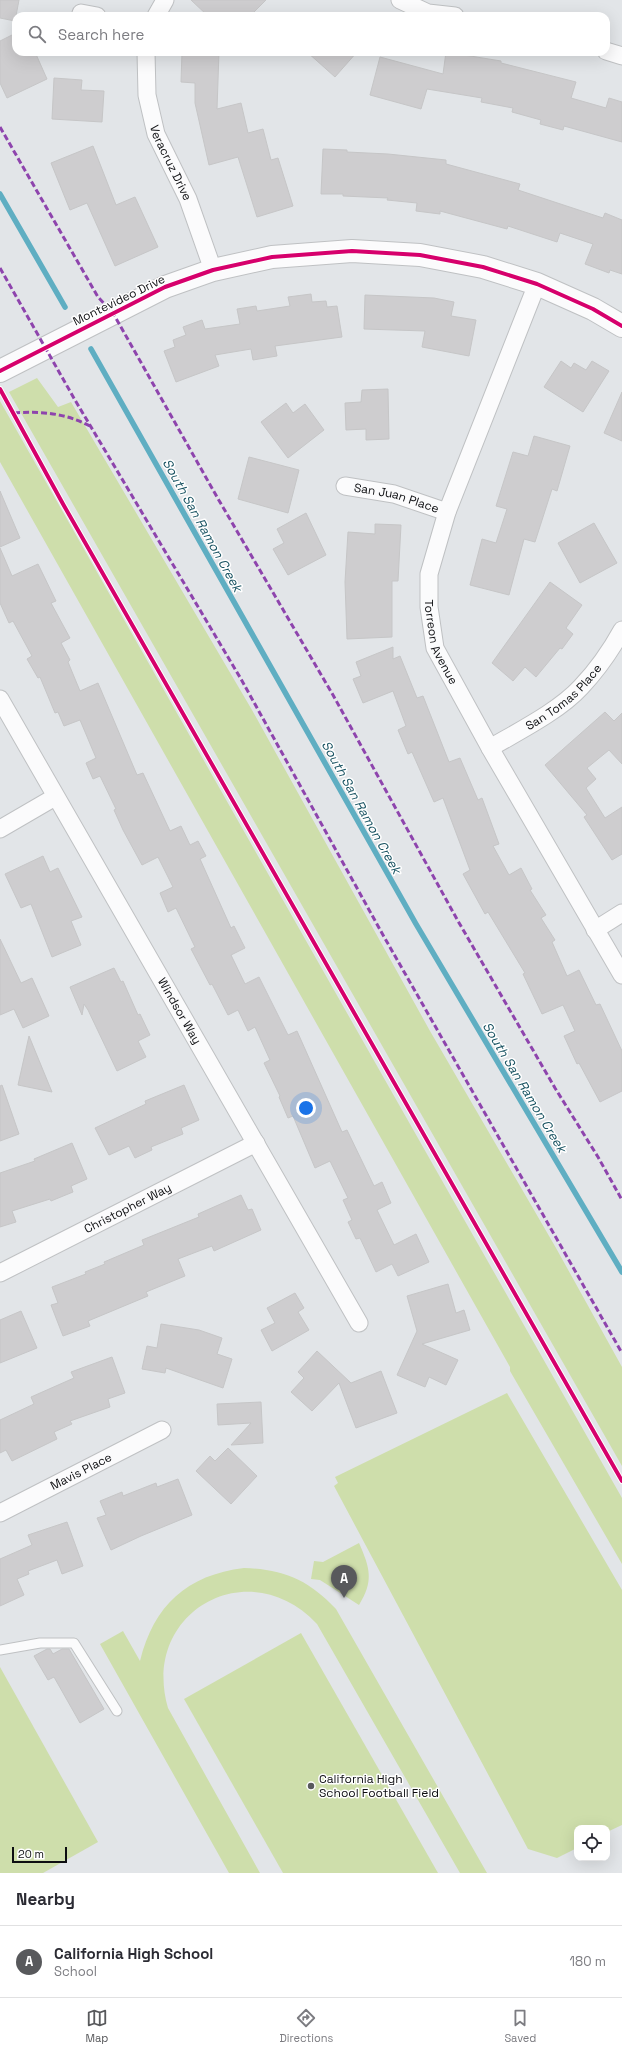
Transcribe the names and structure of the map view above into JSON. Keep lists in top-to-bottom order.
{
  "streets": {
    "street": [
      "Veracruz Drive",
      "Montevideo Drive",
      "San Juan Place",
      "Torreon Avenue",
      "San Tomas Place",
      "Windsor Way",
      "Christopher Way",
      "Mavis Place"
    ]
  },
  "crossings": [
    ["Veracruz Drive", "Montevideo Drive"],
    ["Montevideo Drive", "Torreon Avenue"],
    ["San Juan Place", "Torreon Avenue"],
    ["Torreon Avenue", "San Tomas Place"],
    ["Windsor Way", "Christopher Way"]
  ],
  "water": ["South San Ramon Creek"],
  "places": ["California High School Football Field"],
  "scale_bar": "20 m",
  "page": {
    "search": "Search here",
    "pins": "A",
    "scale": "20 m",
    "heading": "Nearby",
    "list": [
      {
        "mark": "A",
        "name": "California High School",
        "note": "School",
        "value": "180 m"
      }
    ],
    "nav": ["Map", "Directions", "Saved"]
  }
}
